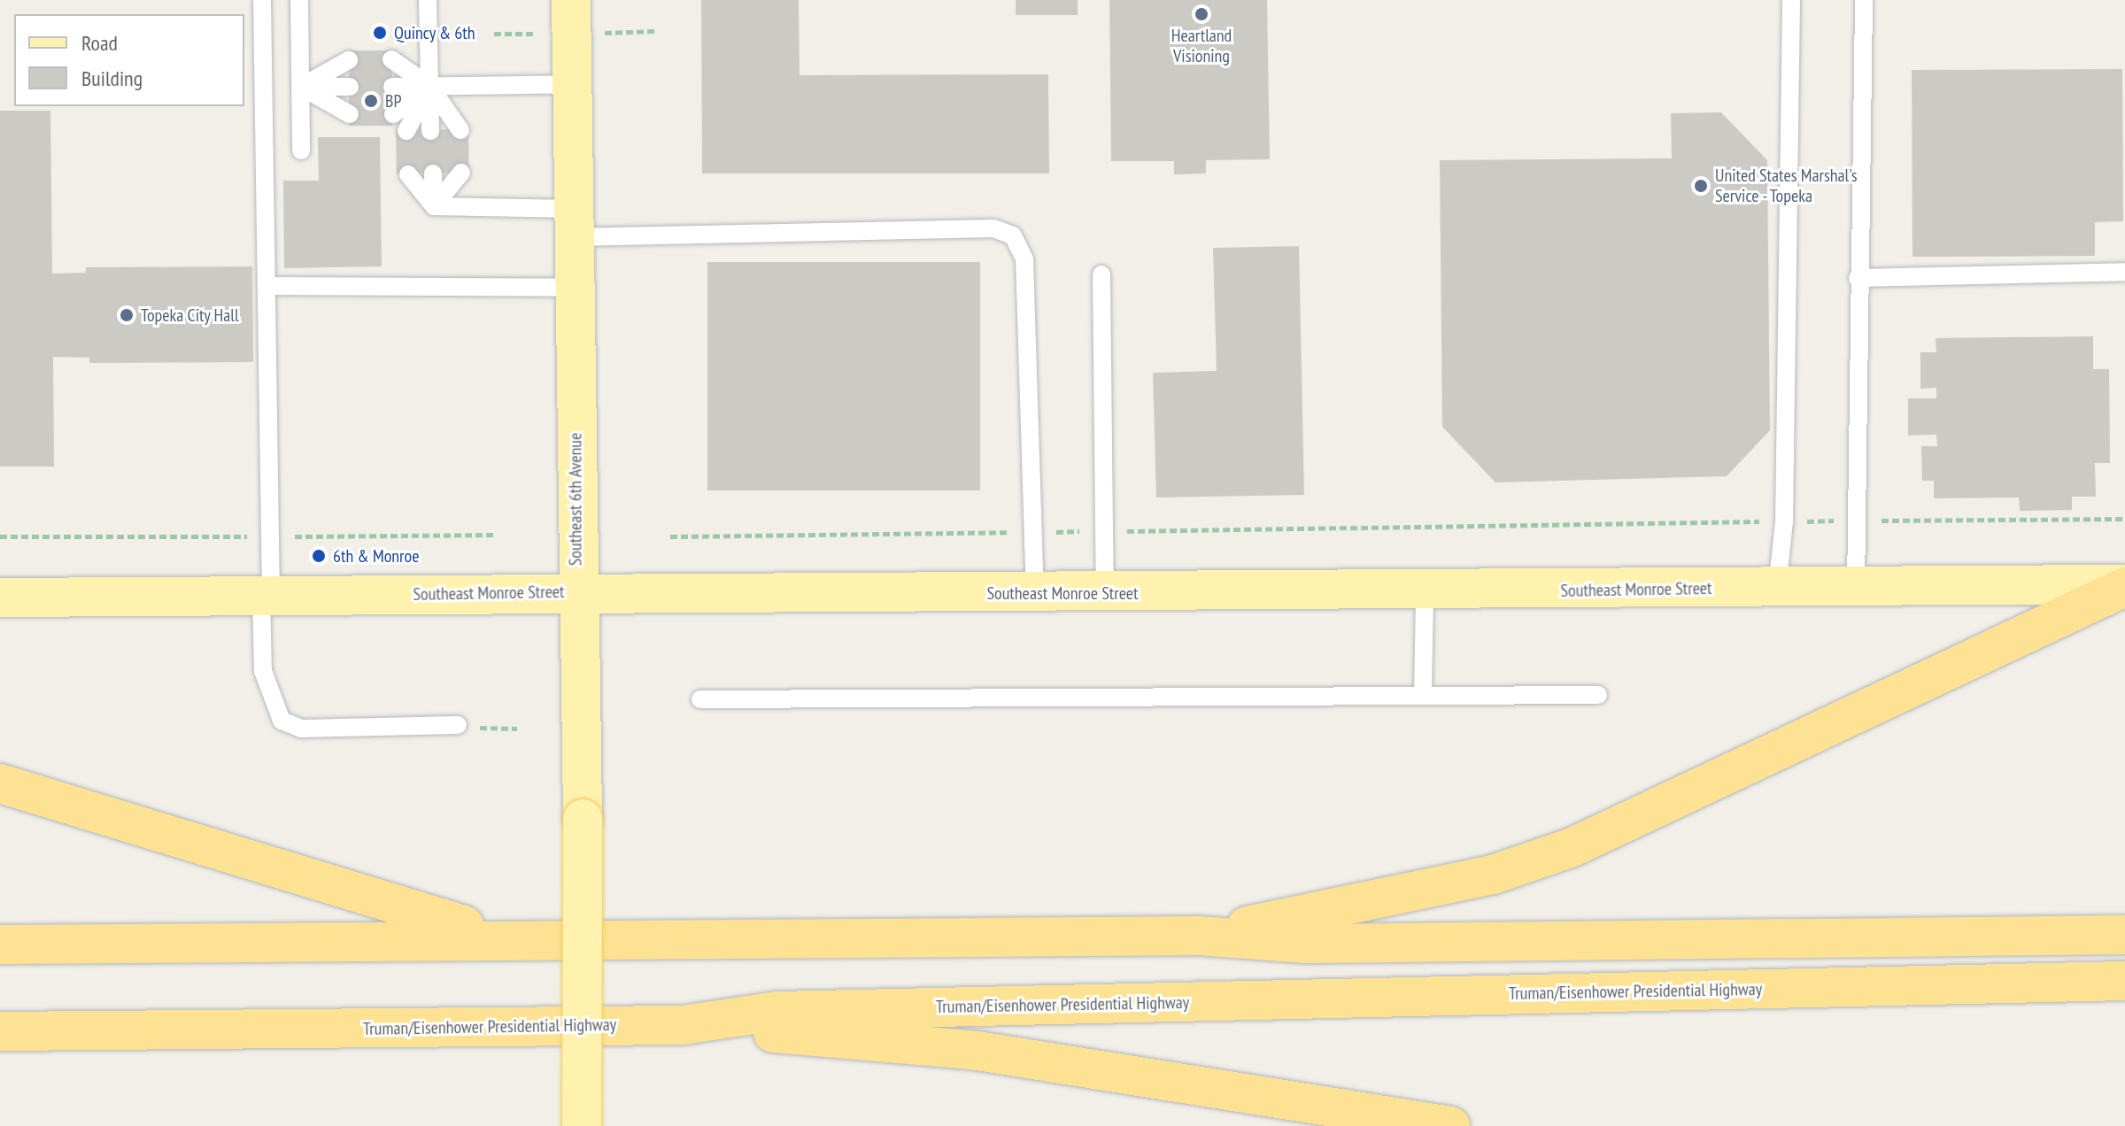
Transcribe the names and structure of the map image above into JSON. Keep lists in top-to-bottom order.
{
  "streets": {
    "highway": ["Truman/Eisenhower Presidential Highway"],
    "main road": ["Southeast 6th Avenue", "Southeast Monroe Street"]
  },
  "crossings": [
    ["Southeast 6th Avenue", "Southeast Monroe Street"]
  ],
  "places": [
    "Heartland Visioning",
    "Quincy & 6th",
    "BP",
    "United States Marshal's Service - Topeka",
    "Topeka City Hall",
    "6th & Monroe"
  ],
  "legend": ["Road", "Building"]
}
